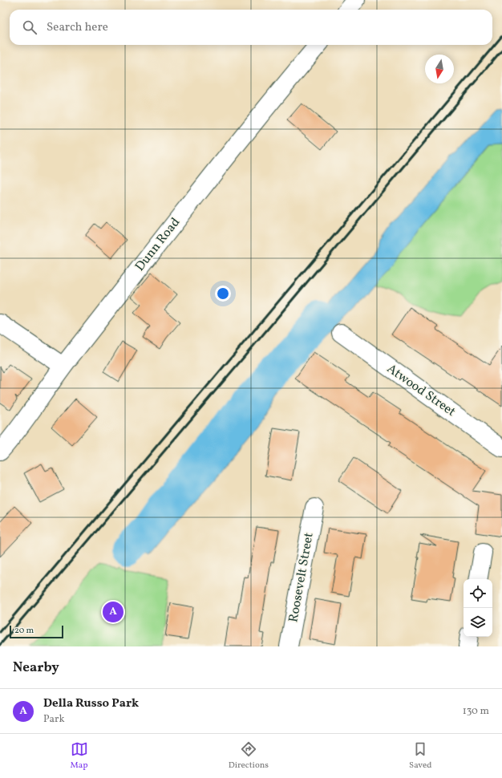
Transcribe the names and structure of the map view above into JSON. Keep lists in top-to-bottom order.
{
  "streets": {
    "street": ["Dunn Road", "Atwood Street", "Roosevelt Street"]
  },
  "scale_bar": "20 m",
  "north": "bottom",
  "page": {
    "search": "Search here",
    "pins": "A",
    "scale": "20 m",
    "heading": "Nearby",
    "list": [
      {
        "mark": "A",
        "name": "Della Russo Park",
        "note": "Park",
        "value": "130 m"
      }
    ],
    "nav": ["Map", "Directions", "Saved"]
  }
}
